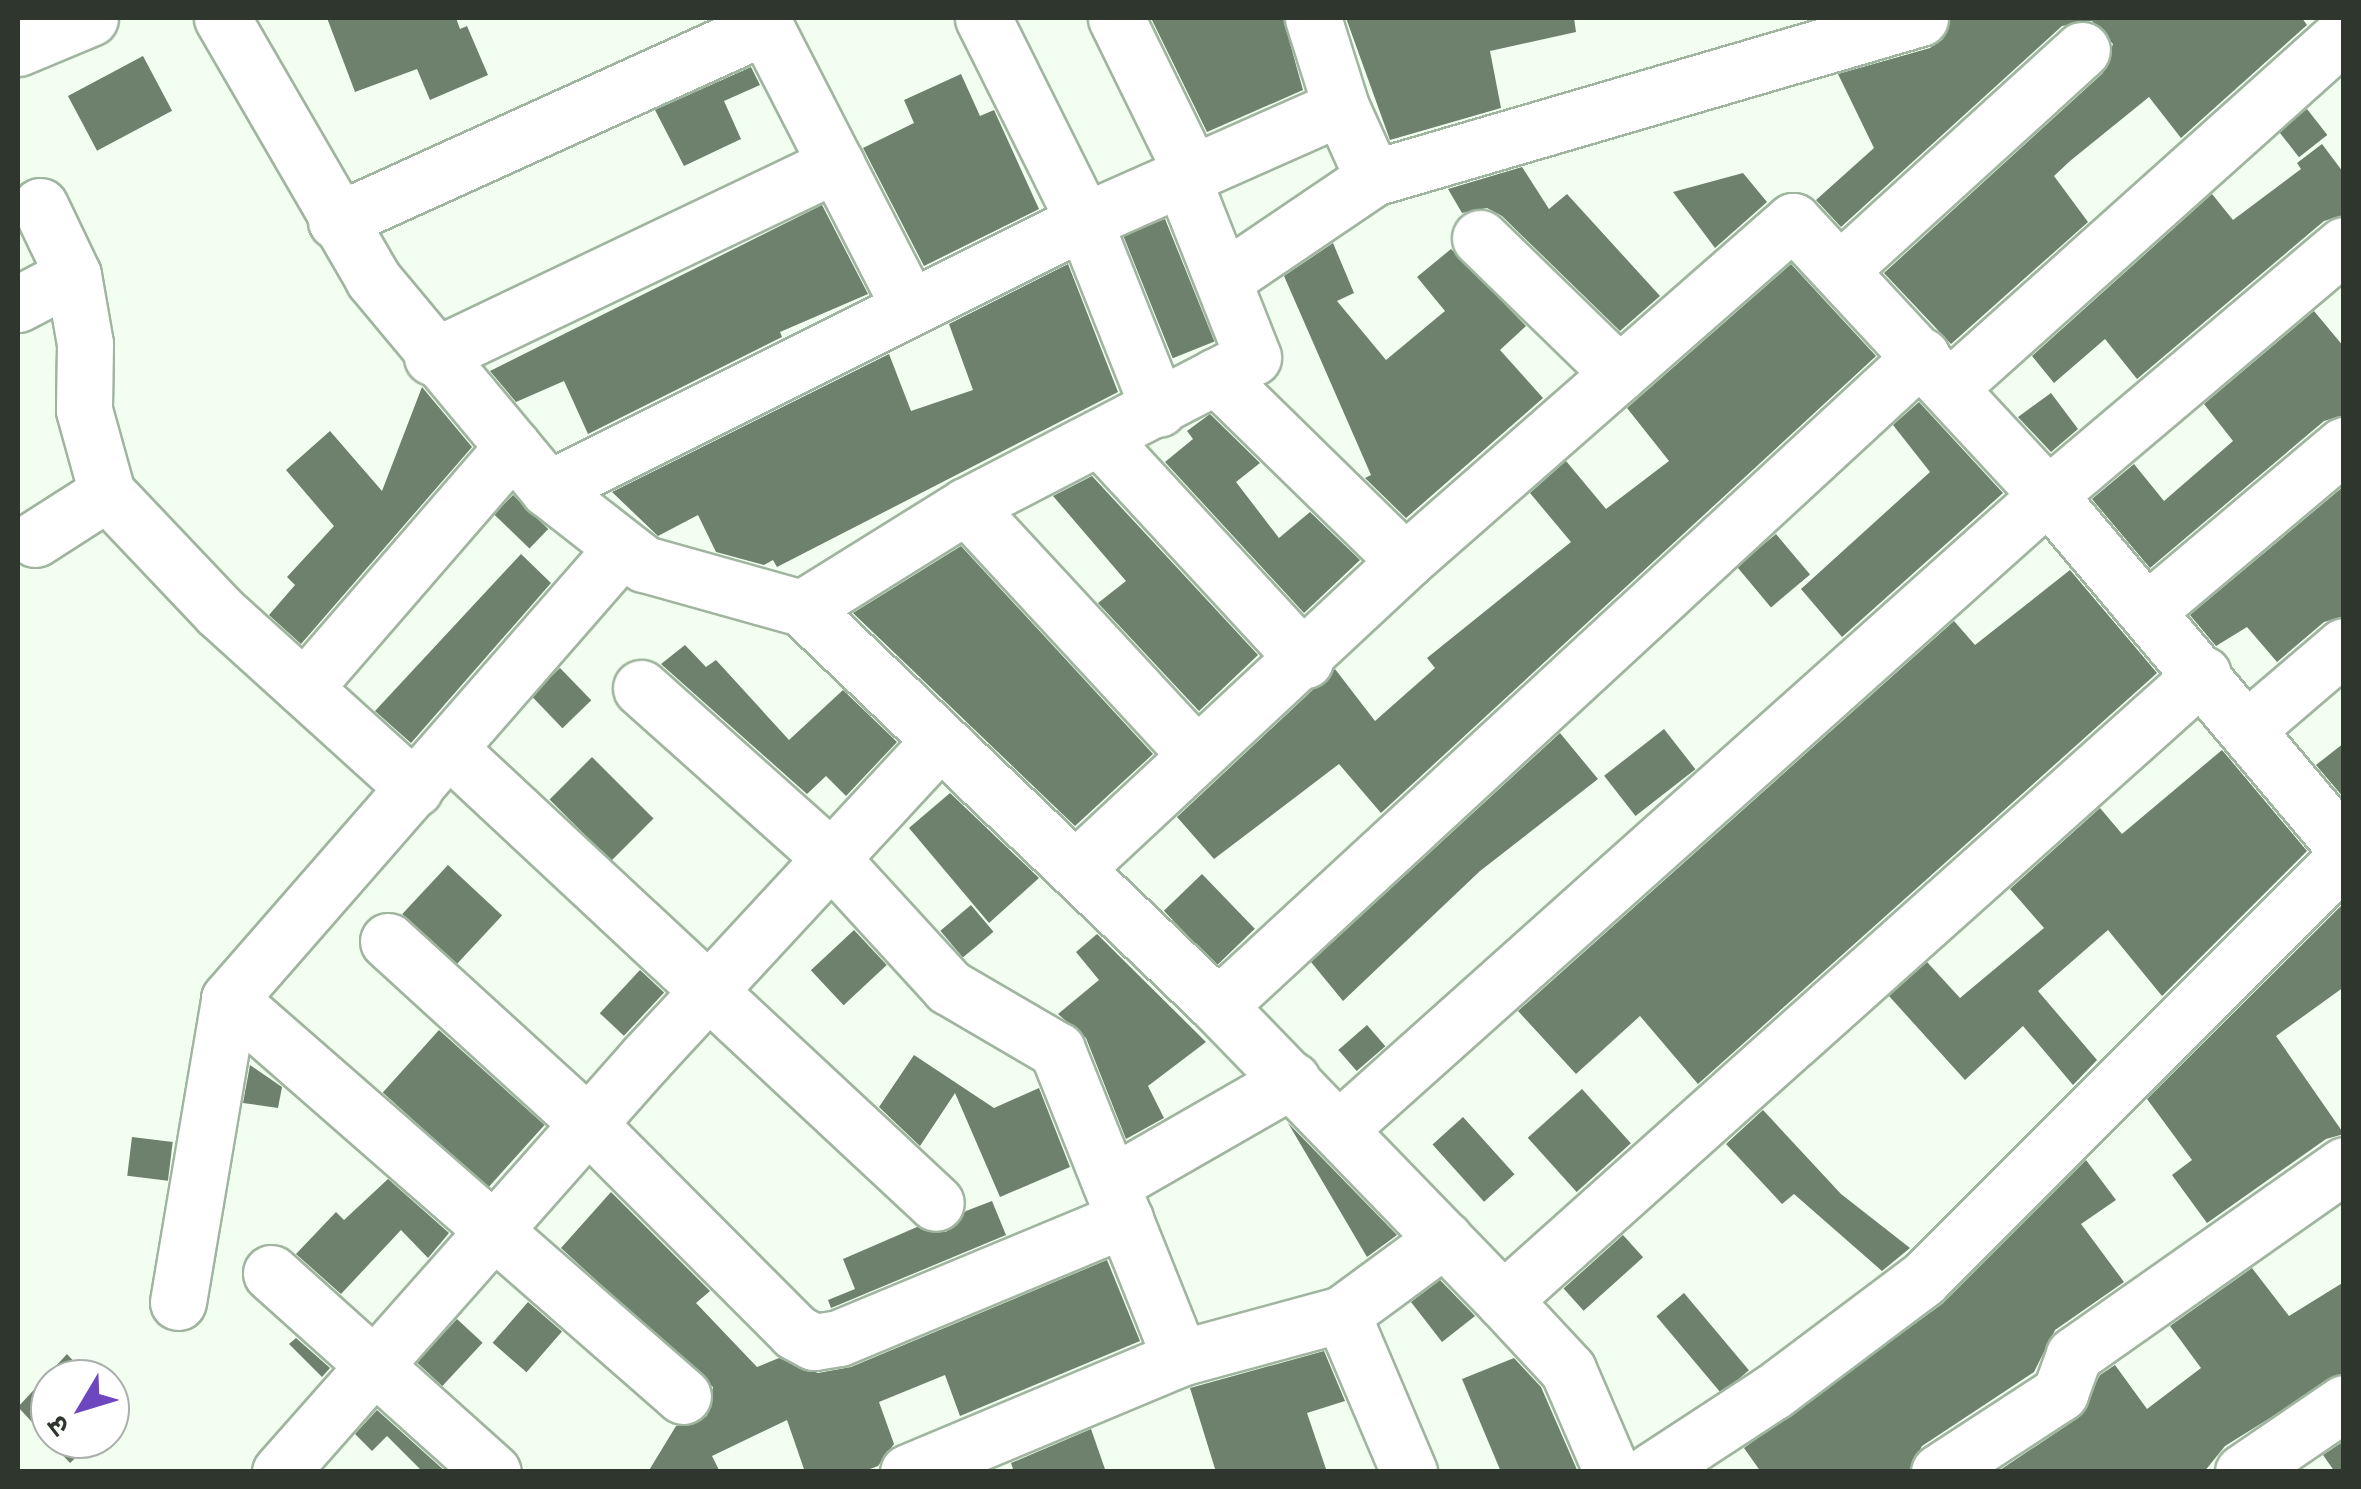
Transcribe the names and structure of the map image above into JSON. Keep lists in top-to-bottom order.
{
  "north": "bottom left"
}
